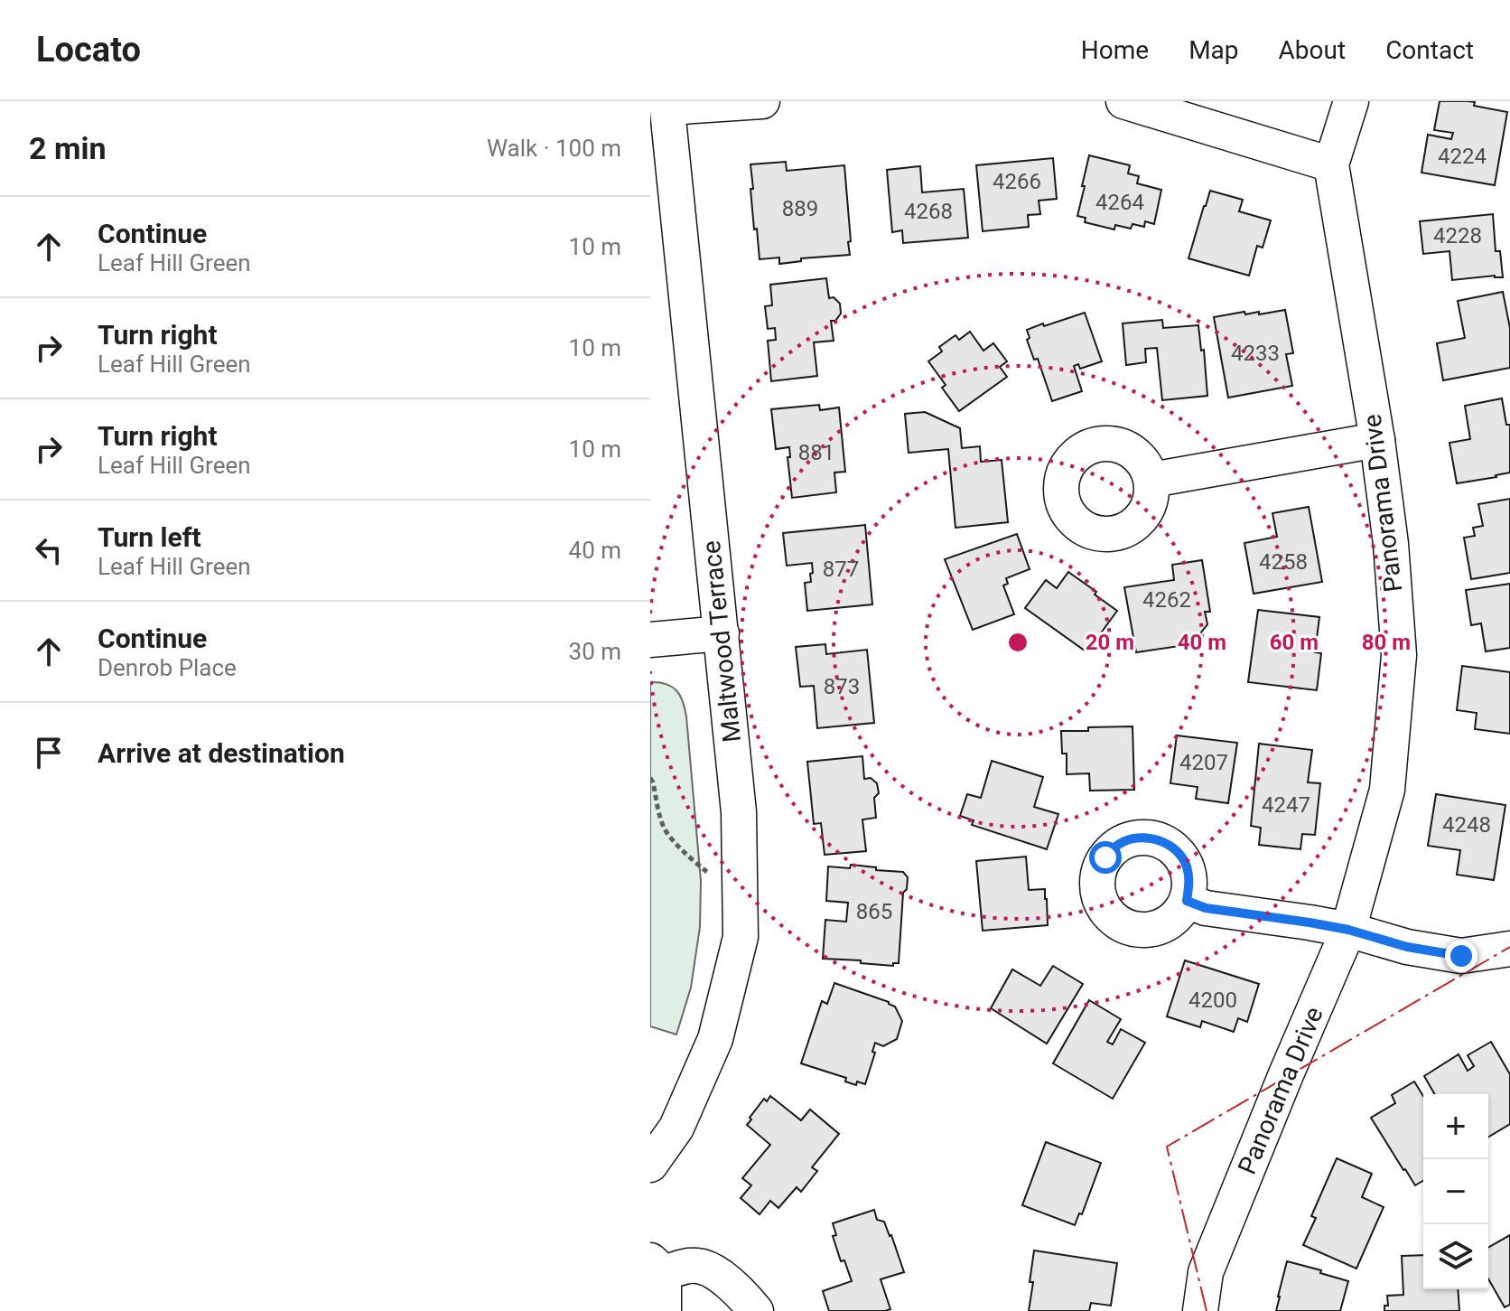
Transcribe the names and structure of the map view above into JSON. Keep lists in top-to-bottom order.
{
  "streets": {
    "street": ["Panorama Drive", "Maltwood Terrace"]
  },
  "house_numbers": [
    "4224",
    "4266",
    "4264",
    "889",
    "4268",
    "4228",
    "4233",
    "881",
    "4258",
    "877",
    "4262",
    "873",
    "4207",
    "4247",
    "4248",
    "865",
    "4200"
  ],
  "page": {
    "header": "Locato",
    "nav": [
      "Home",
      "Map",
      "About",
      "Contact"
    ],
    "heading": ["2 min", "Walk · 100 m"],
    "list": [
      ["Continue", "Leaf Hill Green", "10 m"],
      ["Turn right", "Leaf Hill Green", "10 m"],
      ["Turn right", "Leaf Hill Green", "10 m"],
      ["Turn left", "Leaf Hill Green", "40 m"],
      ["Continue", "Denrob Place", "30 m"],
      "Arrive at destination"
    ],
    "map_buttons": ["+", "−"]
  },
  "rings": [
    "20 m",
    "40 m",
    "60 m",
    "80 m"
  ]
}
